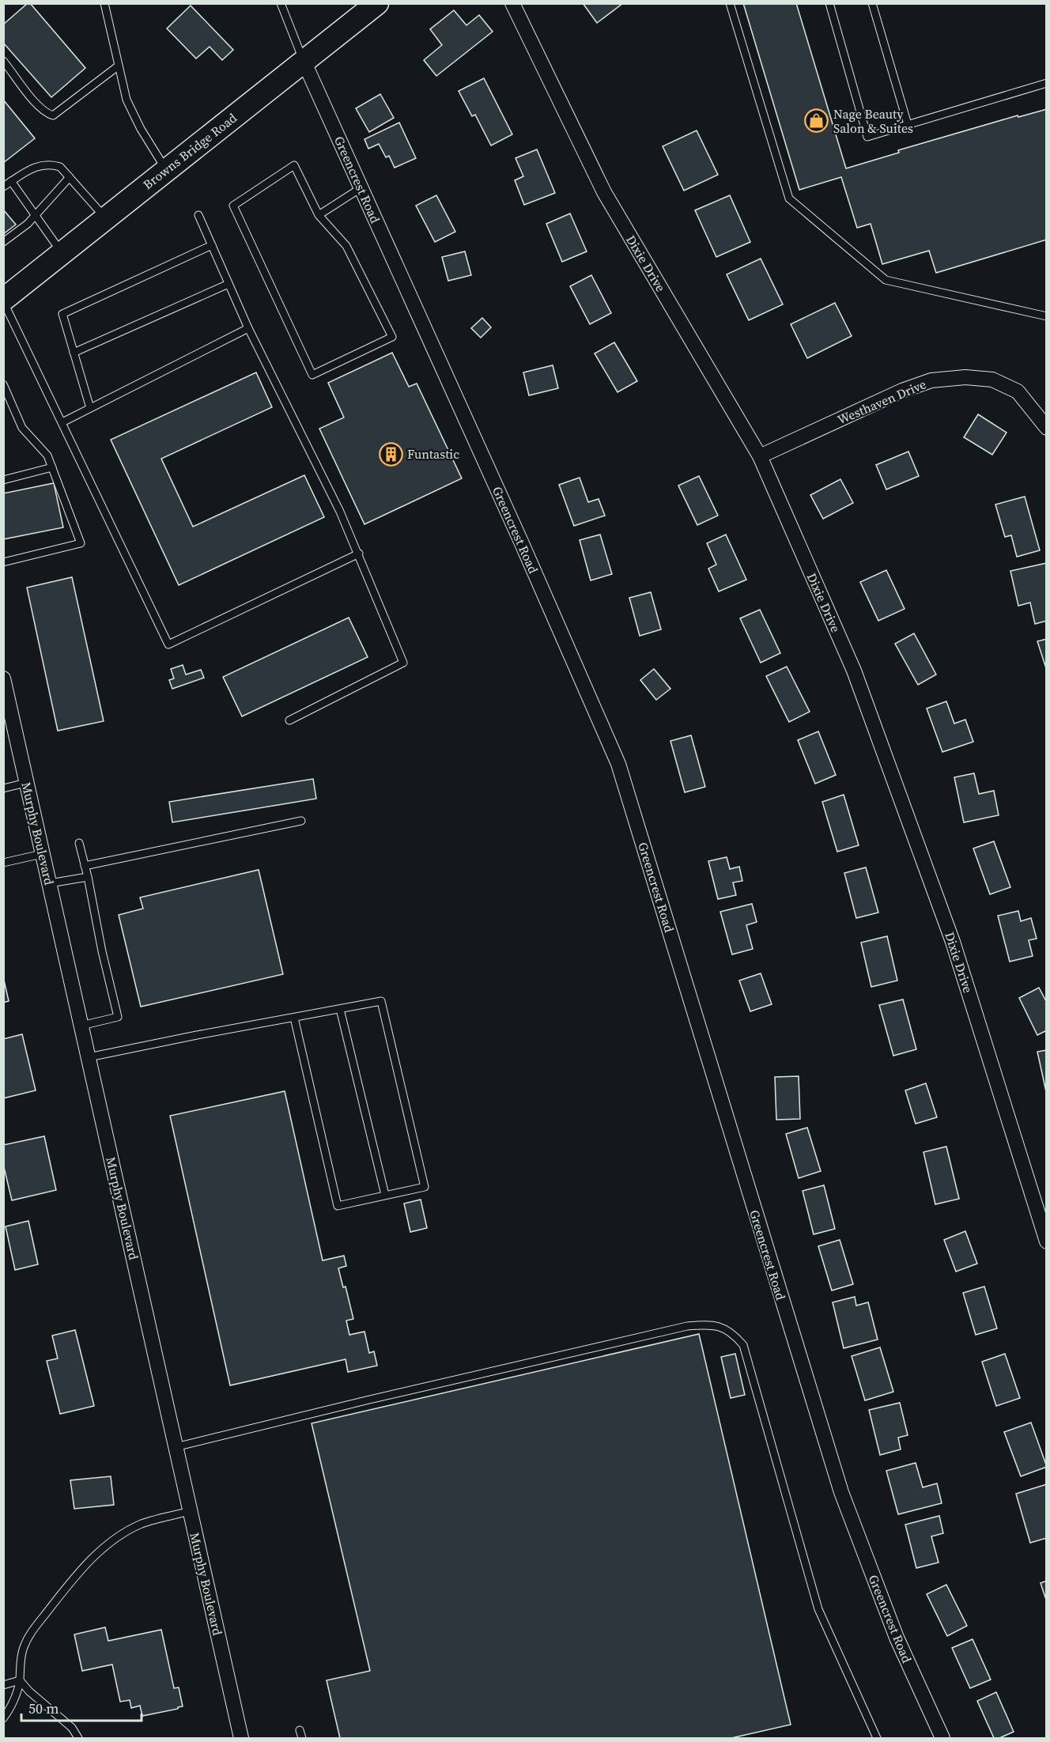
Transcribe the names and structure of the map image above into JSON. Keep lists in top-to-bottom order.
{
  "streets": {
    "main road": ["Browns Bridge Road"],
    "street": [
      "Greencrest Road",
      "Dixie Drive",
      "Westhaven Drive",
      "Murphy Boulevard"
    ]
  },
  "crossings": [
    ["Browns Bridge Road", "Greencrest Road"],
    ["Dixie Drive", "Westhaven Drive"]
  ],
  "places": {
    "shop": ["Nage Beauty Salon & Suites"],
    "building": ["Funtastic"]
  },
  "scale_bar": "50 m"
}
